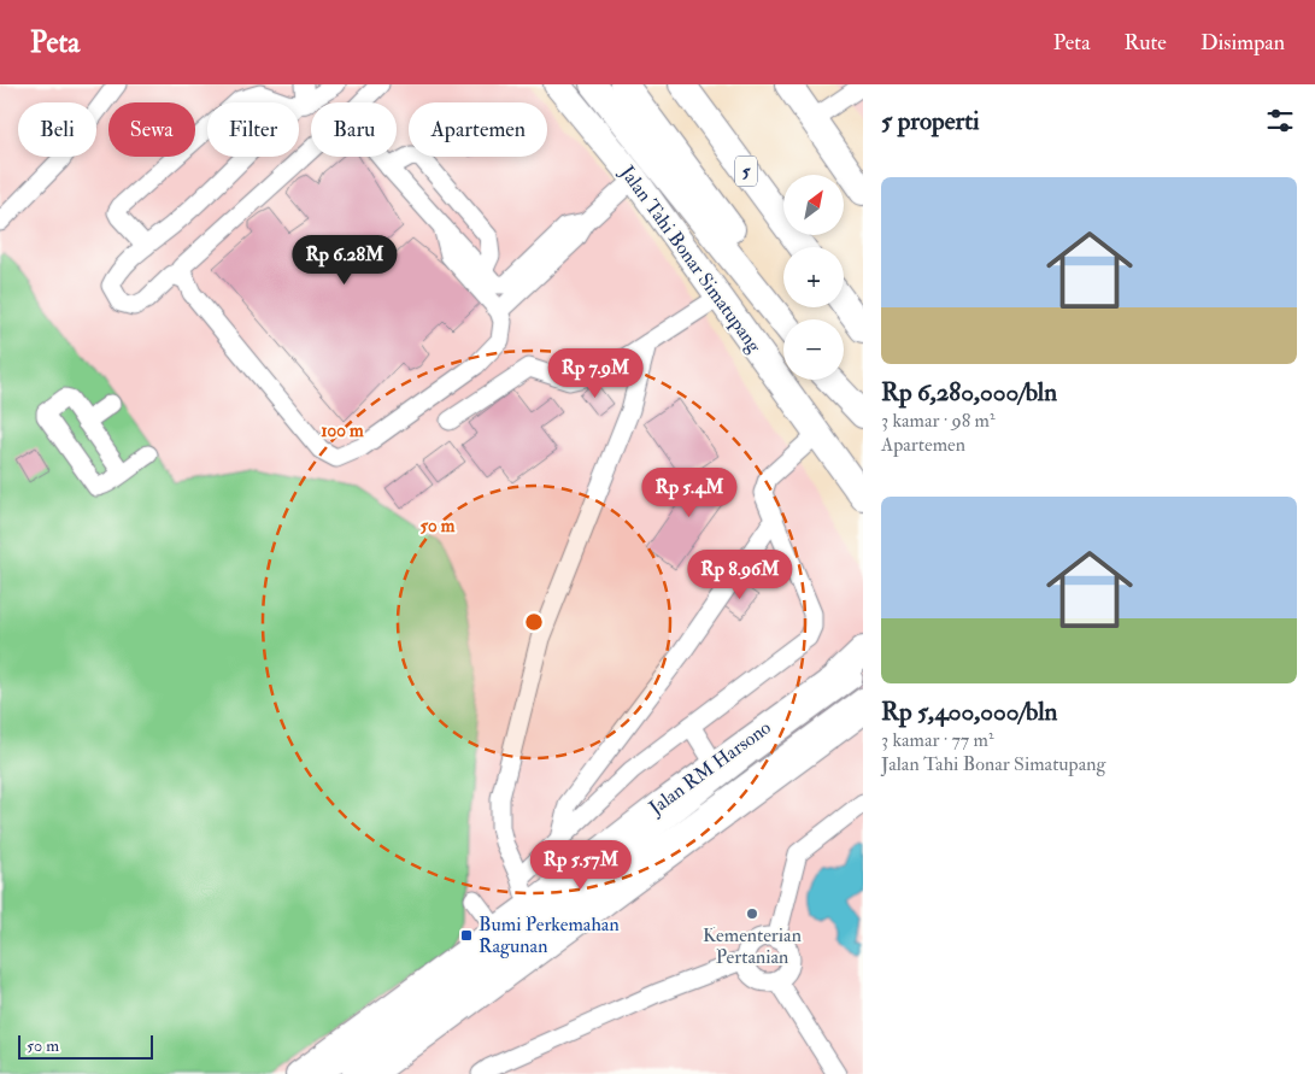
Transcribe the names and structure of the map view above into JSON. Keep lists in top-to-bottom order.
{
  "streets": {
    "highway": ["5", "Jalan Tahi Bonar Simatupang"],
    "main road": ["Jalan RM Harsono"]
  },
  "places": {
    "other": ["Kementerian Pertanian"],
    "transit": ["Bumi Perkemahan Ragunan"]
  },
  "scale_bar": "50 m",
  "north": "top right",
  "page": {
    "header": "Peta",
    "nav": ["Peta", "Rute", "Disimpan"],
    "heading": "5 properti",
    "chip": [
      "Beli",
      "Sewa",
      "Filter",
      "Baru",
      "Apartemen"
    ],
    "list": [
      {
        "name": "Rp 6,280,000/bln",
        "note": "3 kamar · 98 m² · Apartemen"
      },
      {
        "name": "Rp 5,400,000/bln",
        "note": "3 kamar · 77 m² · Jalan Tahi Bonar Simatupang"
      }
    ],
    "map_buttons": ["+", "−"],
    "price": [
      "Rp 6.28M",
      "Rp 7.9M",
      "Rp 5.4M",
      "Rp 8.96M",
      "Rp 5.57M"
    ],
    "scale": "50 m"
  },
  "rings": ["100 m", "50 m"]
}
